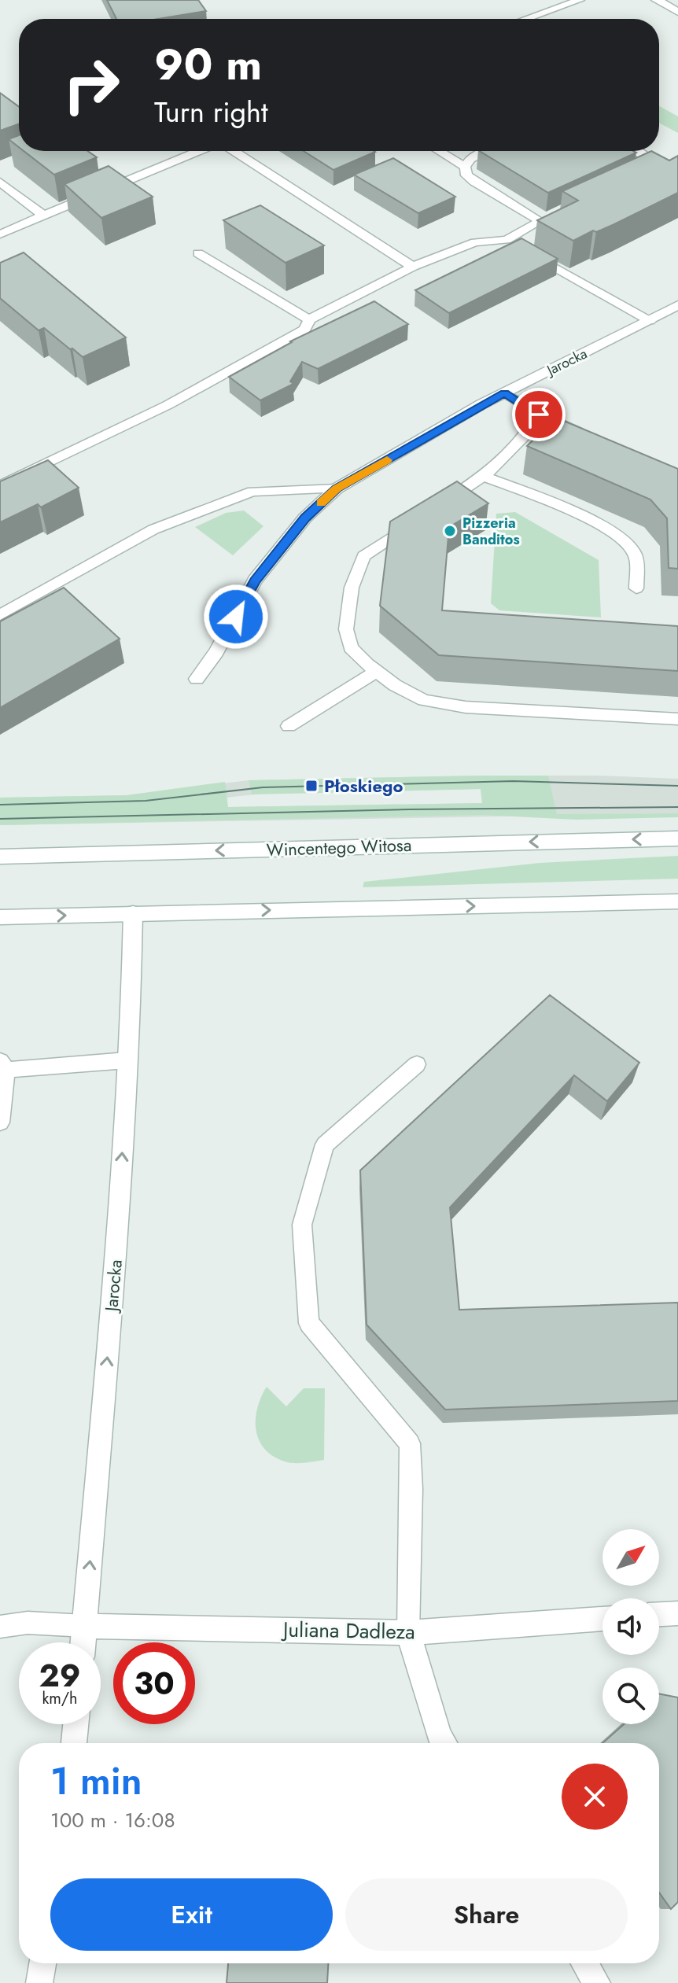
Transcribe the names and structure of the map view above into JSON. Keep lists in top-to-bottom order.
{
  "streets": {
    "street": ["Jarocka", "Wincentego Witosa", "Juliana Dadleza"]
  },
  "crossings": [
    ["Jarocka", "Juliana Dadleza"]
  ],
  "one_way": ["Jarocka"],
  "places": {
    "other": ["Pizzeria Banditos"],
    "transit": ["Płoskiego"]
  },
  "north": "top right",
  "page": {
    "turn": ["90 m", "Turn right"],
    "speed": "29 km/h",
    "limit": "30",
    "heading": ["1 min", "100 m · 16:08"],
    "buttons": ["Exit", "Share"]
  }
}
